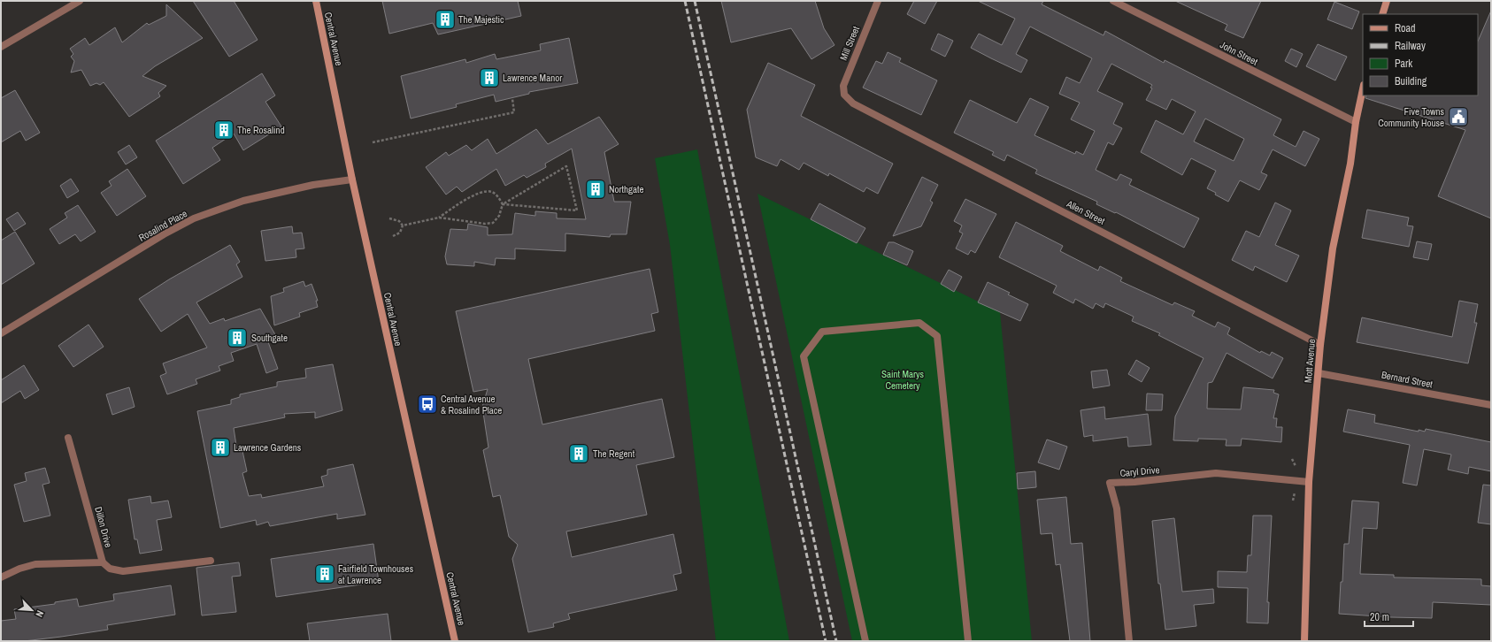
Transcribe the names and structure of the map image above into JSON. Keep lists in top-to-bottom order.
{
  "streets": {
    "street": [
      "Central Avenue",
      "Mill Street",
      "John Street",
      "Allen Street",
      "Rosalind Place",
      "Mott Avenue",
      "Bernard Street",
      "Caryl Drive",
      "Dillon Drive"
    ]
  },
  "crossings": [
    ["Central Avenue", "Rosalind Place"],
    ["Mill Street", "Allen Street"],
    ["John Street", "Mott Avenue"],
    ["Allen Street", "Mott Avenue"],
    ["Mott Avenue", "Bernard Street"],
    ["Mott Avenue", "Caryl Drive"]
  ],
  "parks": ["Saint Marys Cemetery"],
  "places": {
    "building": [
      "The Majestic",
      "Lawrence Manor",
      "The Rosalind",
      "Northgate",
      "Southgate",
      "Lawrence Gardens",
      "The Regent",
      "Fairfield Townhouses at Lawrence"
    ],
    "public building": ["Five Towns Community House"],
    "bus stop": ["Central Avenue & Rosalind Place"]
  },
  "legend": [
    "Road",
    "Railway",
    "Park",
    "Building"
  ],
  "scale_bar": "20 m",
  "north": "bottom right"
}
